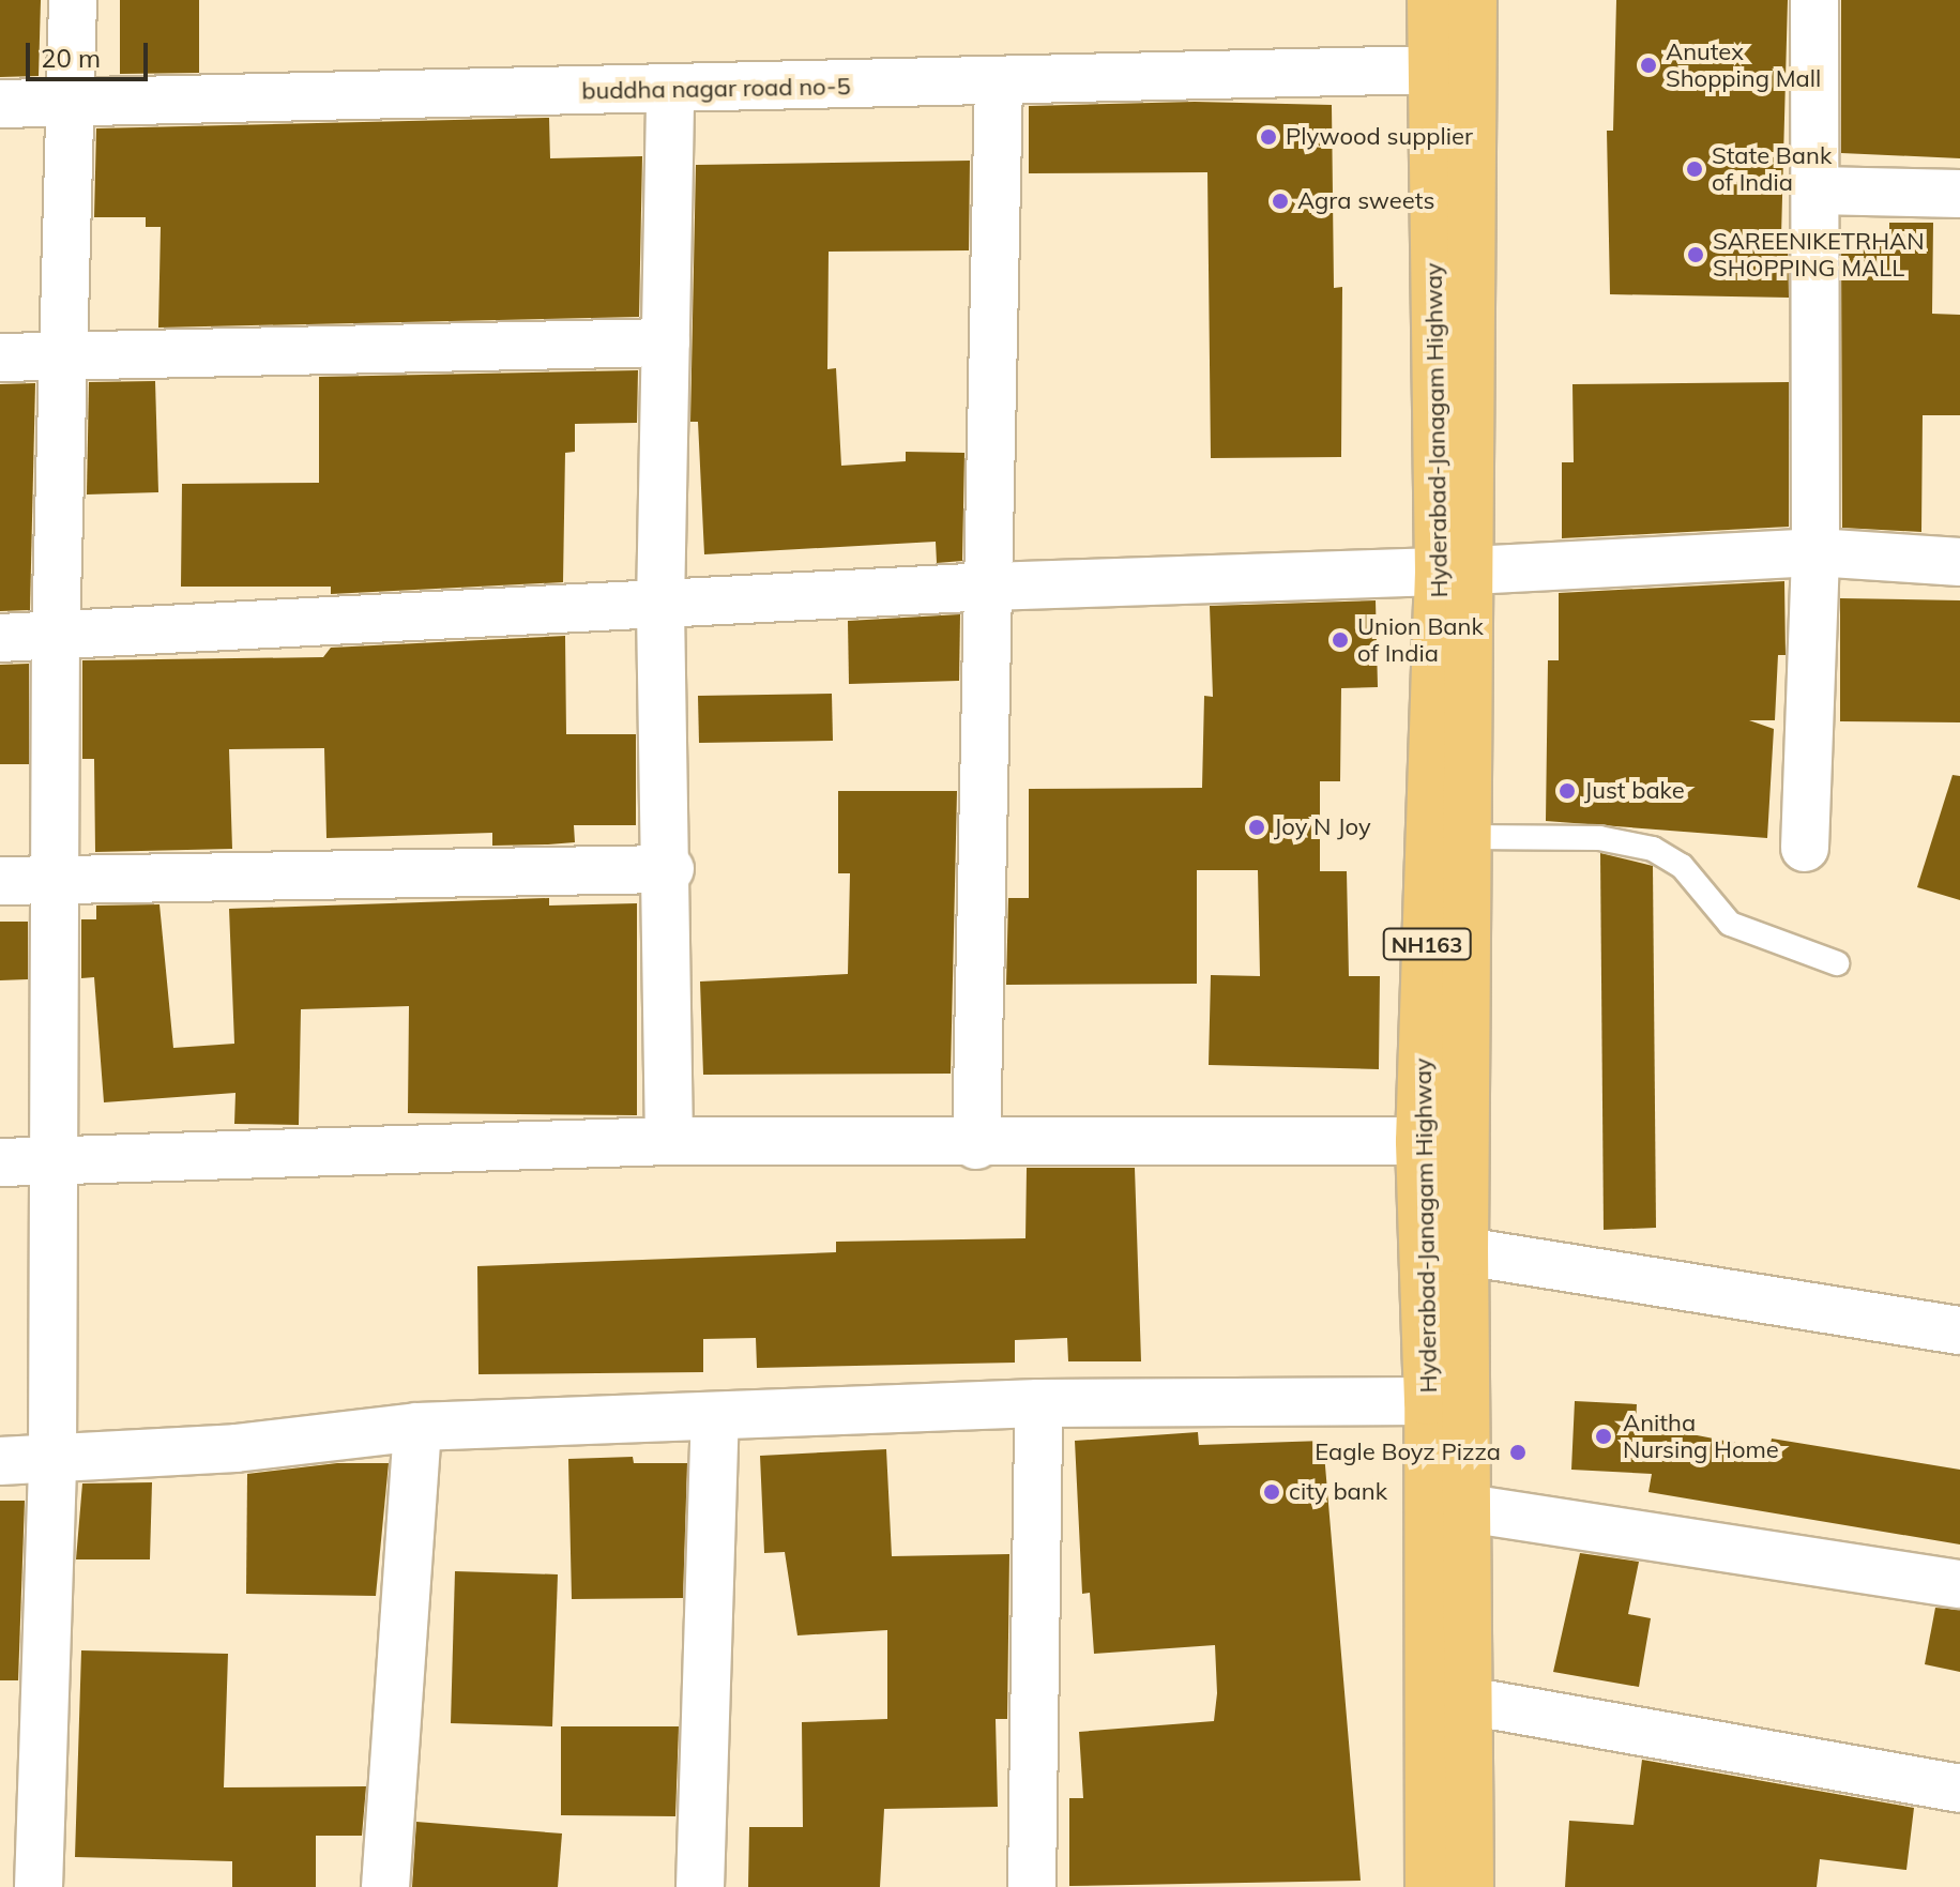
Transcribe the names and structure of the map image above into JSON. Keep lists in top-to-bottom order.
{
  "streets": {
    "highway": ["Hyderabad-Janagam Highway", "NH163"],
    "street": ["buddha nagar road no-5"]
  },
  "crossings": [
    ["buddha nagar road no-5", "Hyderabad-Janagam Highway"]
  ],
  "places": [
    "Anutex Shopping Mall",
    "Plywood supplier",
    "State Bank of India",
    "Agra sweets",
    "SAREENIKETRHAN SHOPPING MALL",
    "Union Bank of India",
    "Just bake",
    "Joy N Joy",
    "Anitha Nursing Home",
    "Eagle Boyz Pizza",
    "city bank"
  ],
  "scale_bar": "20 m"
}
